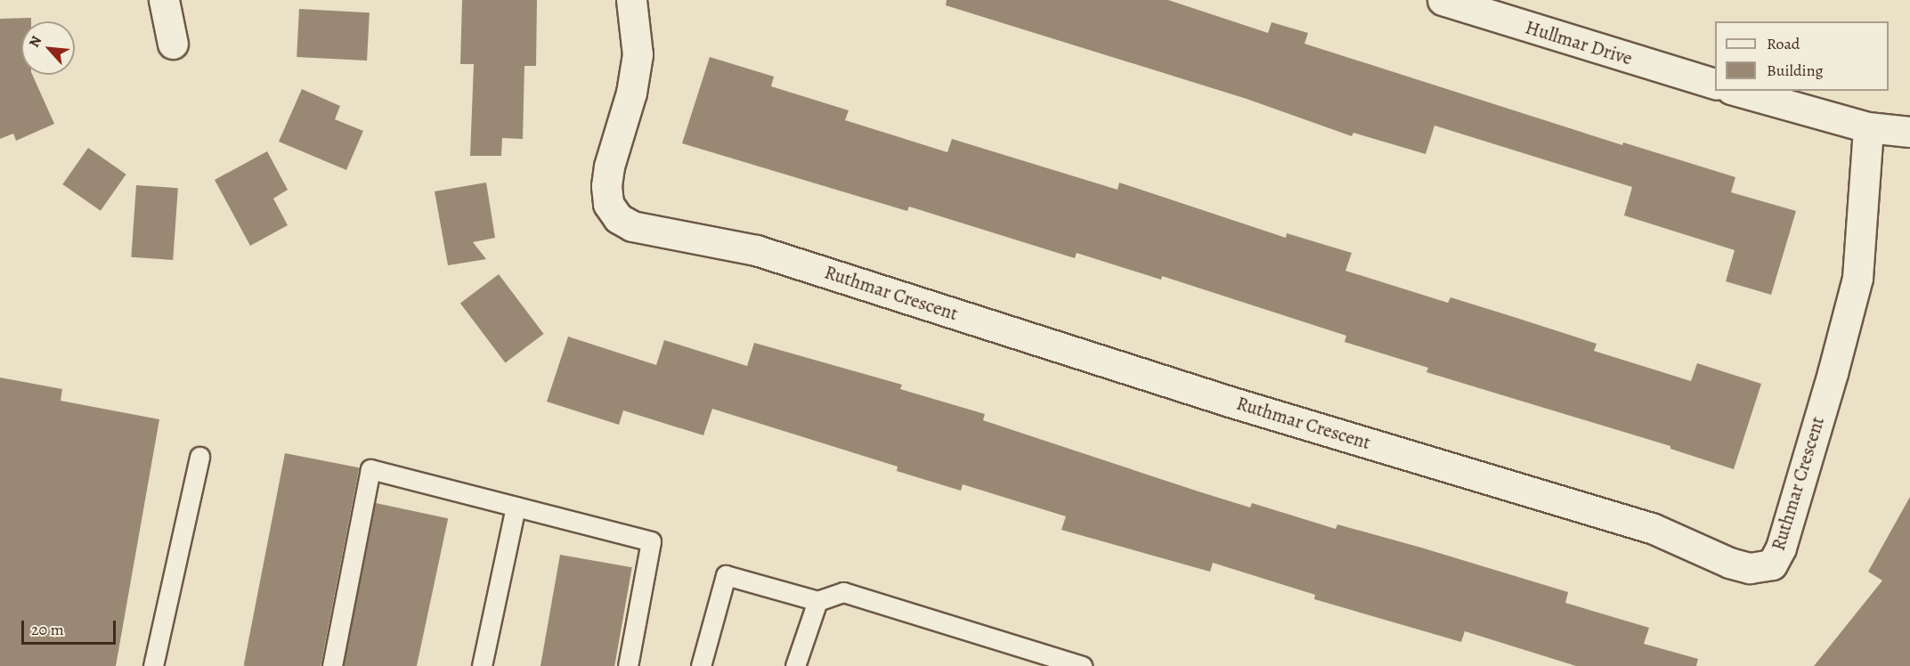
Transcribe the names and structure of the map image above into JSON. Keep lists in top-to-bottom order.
{
  "streets": {
    "street": ["Hullmar Drive", "Ruthmar Crescent"]
  },
  "legend": ["Road", "Building"],
  "scale_bar": "20 m",
  "north": "top left"
}
